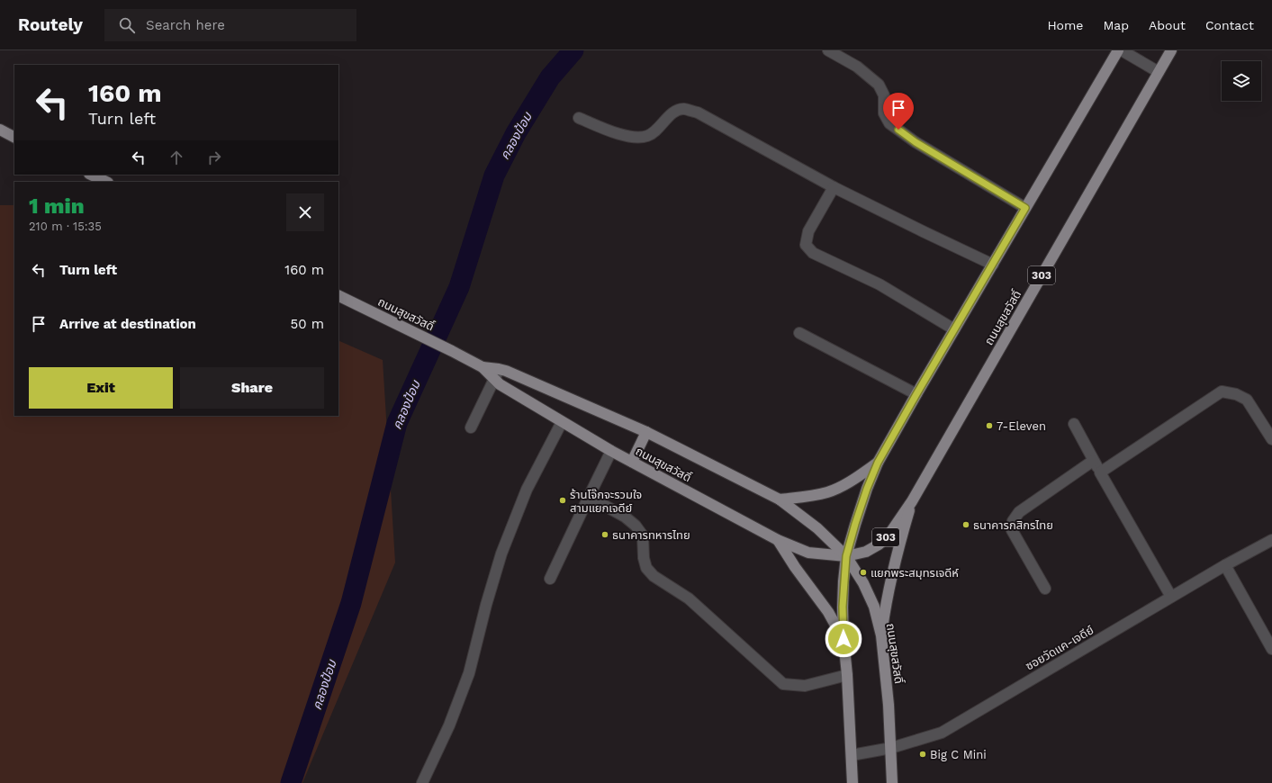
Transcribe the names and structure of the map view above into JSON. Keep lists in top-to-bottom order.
{
  "streets": {
    "main road": ["303", "ถนนสุขสวัสดิ์"],
    "street": ["ซอยวัดแค-เจดีย์"]
  },
  "crossings": [
    ["ถนนสุขสวัสดิ์", "ซอยวัดแค-เจดีย์"]
  ],
  "water": ["คลองป้อม"],
  "places": [
    "7-Eleven",
    "ร้านโจ๊กจะรวมใจ สามแยกเจดีย์",
    "ธนาคารกสิกรไทย",
    "ธนาคารทหารไทย",
    "แยกพระสมุทรเจดีห์",
    "Big C Mini"
  ],
  "page": {
    "header": "Routely",
    "search": "Search here",
    "nav": [
      "Home",
      "Map",
      "About",
      "Contact"
    ],
    "turn": ["160 m", "Turn left"],
    "heading": ["1 min", "210 m · 15:35"],
    "list": [
      {
        "name": "Turn left",
        "value": "160 m"
      },
      {
        "name": "Arrive at destination",
        "value": "50 m"
      }
    ],
    "buttons": ["Exit", "Share"]
  }
}
